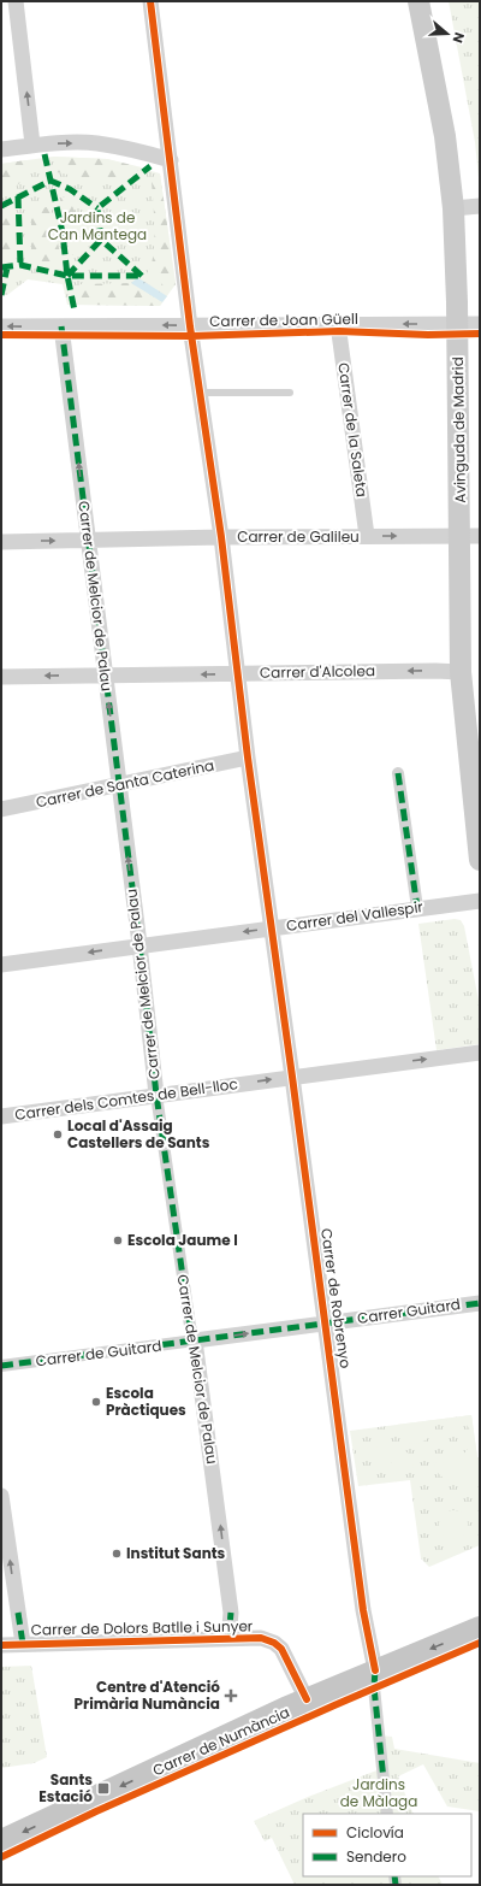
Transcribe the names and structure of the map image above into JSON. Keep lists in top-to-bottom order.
{
  "streets": {
    "main road": ["Avinguda de Madrid", "Carrer de Numància"],
    "street": [
      "Carrer de Joan Güell",
      "Carrer de la Saleta",
      "Carrer de Galileu",
      "Carrer de Melcior de Palau",
      "Carrer d'Alcolea",
      "Carrer de Santa Caterina",
      "Carrer del Vallespir",
      "Carrer dels Comtes de Bell-lloc",
      "Carrer de Robrenyo",
      "Carrer Guitard",
      "Carrer de Guitard",
      "Carrer de Dolors Batlle i Sunyer"
    ]
  },
  "crossings": [
    ["Carrer de Joan Güell", "Carrer de la Saleta"],
    ["Carrer de Joan Güell", "Avinguda de Madrid"],
    ["Carrer de Joan Güell", "Carrer de Melcior de Palau"],
    ["Carrer de Joan Güell", "Carrer de Robrenyo"],
    ["Carrer de la Saleta", "Carrer de Galileu"],
    ["Avinguda de Madrid", "Carrer de Galileu"],
    ["Avinguda de Madrid", "Carrer d'Alcolea"],
    ["Carrer de Galileu", "Carrer de Melcior de Palau"],
    ["Carrer de Galileu", "Carrer de Robrenyo"],
    ["Carrer de Melcior de Palau", "Carrer d'Alcolea"],
    ["Carrer de Melcior de Palau", "Carrer de Santa Caterina"],
    ["Carrer de Melcior de Palau", "Carrer del Vallespir"],
    ["Carrer de Melcior de Palau", "Carrer dels Comtes de Bell-lloc"],
    ["Carrer de Melcior de Palau", "Carrer Guitard"],
    ["Carrer de Melcior de Palau", "Carrer de Guitard"],
    ["Carrer de Melcior de Palau", "Carrer de Dolors Batlle i Sunyer"],
    ["Carrer d'Alcolea", "Carrer de Robrenyo"],
    ["Carrer de Santa Caterina", "Carrer de Robrenyo"],
    ["Carrer del Vallespir", "Carrer de Robrenyo"],
    ["Carrer dels Comtes de Bell-lloc", "Carrer de Robrenyo"],
    ["Carrer de Robrenyo", "Carrer Guitard"],
    ["Carrer de Robrenyo", "Carrer de Numància"],
    ["Carrer Guitard", "Carrer de Guitard"],
    ["Carrer de Dolors Batlle i Sunyer", "Carrer de Numància"]
  ],
  "one_way": [
    "Carrer de Joan Güell",
    "Carrer de Galileu",
    "Carrer de Melcior de Palau",
    "Carrer d'Alcolea",
    "Carrer del Vallespir",
    "Carrer dels Comtes de Bell-lloc",
    "Carrer Guitard",
    "Carrer de Numància"
  ],
  "parks": ["Jardins de Can Mantega", "Jardins de Màlaga"],
  "places": {
    "other": [
      "Local d'Assaig Castellers de Sants",
      "Escola Jaume I",
      "Escola Pràctiques",
      "Institut Sants"
    ],
    "health": ["Centre d'Atenció Primària Numància"],
    "transit": ["Sants Estació"]
  },
  "legend": ["Ciclovía", "Sendero"],
  "north": "right"
}
